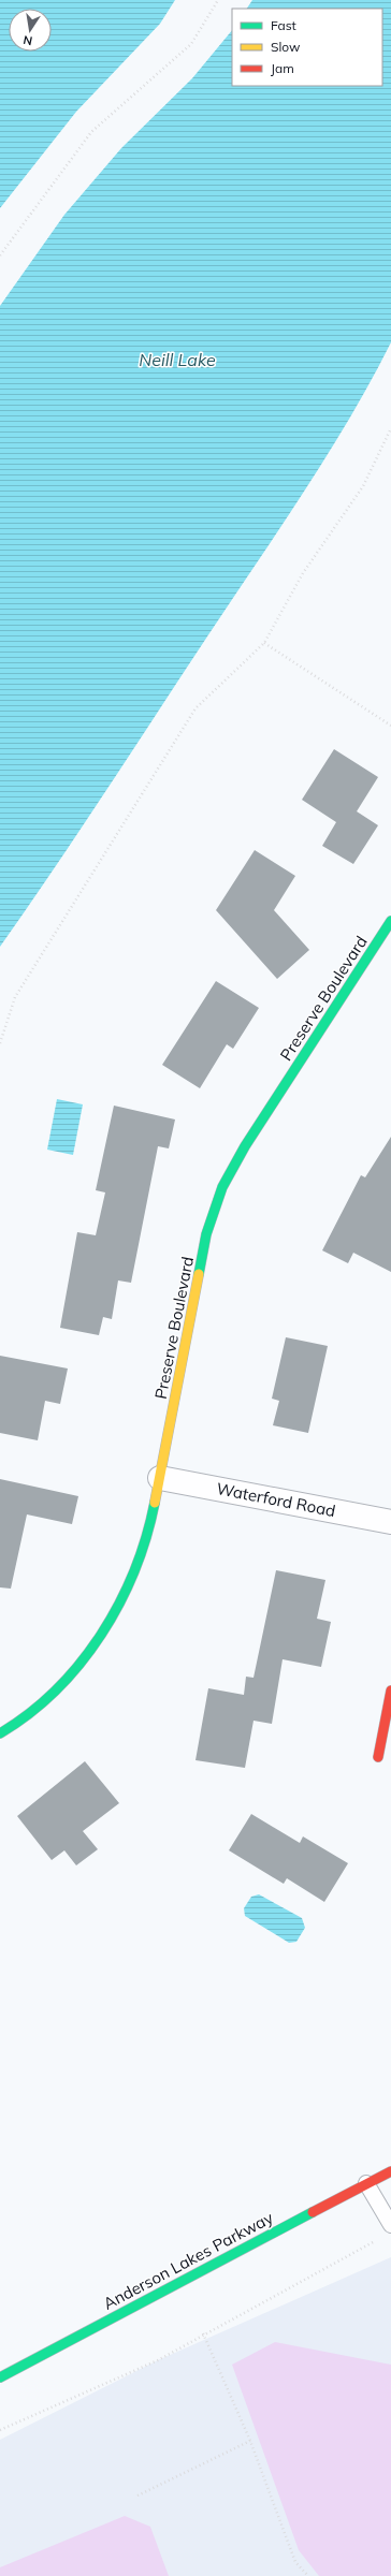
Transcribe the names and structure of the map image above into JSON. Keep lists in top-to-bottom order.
{
  "streets": {
    "street": ["Preserve Boulevard", "Waterford Road", "Anderson Lakes Parkway"]
  },
  "crossings": [
    ["Preserve Boulevard", "Waterford Road"]
  ],
  "water": ["Neill Lake"],
  "legend": ["Fast", "Slow", "Jam"],
  "north": "bottom"
}
